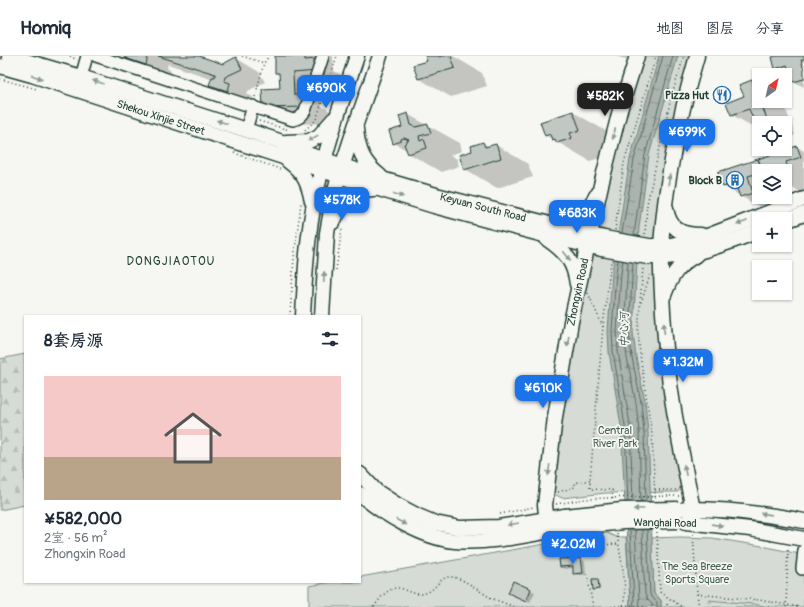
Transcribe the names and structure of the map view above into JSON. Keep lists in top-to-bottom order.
{
  "streets": {
    "main road": [
      "Shekou Xinjie Street",
      "Keyuan South Road",
      "Zhongxin Road",
      "Wanghai Road"
    ]
  },
  "crossings": [
    ["Shekou Xinjie Street", "Keyuan South Road"],
    ["Keyuan South Road", "Zhongxin Road"],
    ["Zhongxin Road", "Wanghai Road"]
  ],
  "districts": ["DONGJIAOTOU"],
  "water": ["中心河"],
  "parks": ["Central River Park", "The Sea Breeze Sports Square"],
  "places": {
    "restaurant": ["Pizza Hut"],
    "building": ["Block B"]
  },
  "north": "top right",
  "page": {
    "header": "Homiq",
    "nav": ["地图", "图层", "分享"],
    "map_buttons": ["+", "−"],
    "price": [
      "¥690K",
      "¥582K",
      "¥699K",
      "¥578K",
      "¥683K",
      "¥1.32M",
      "¥610K",
      "¥2.02M"
    ],
    "heading": "8套房源",
    "list": [
      {
        "name": "¥582,000",
        "note": "2室 · 56 m² · Zhongxin Road"
      }
    ]
  }
}
